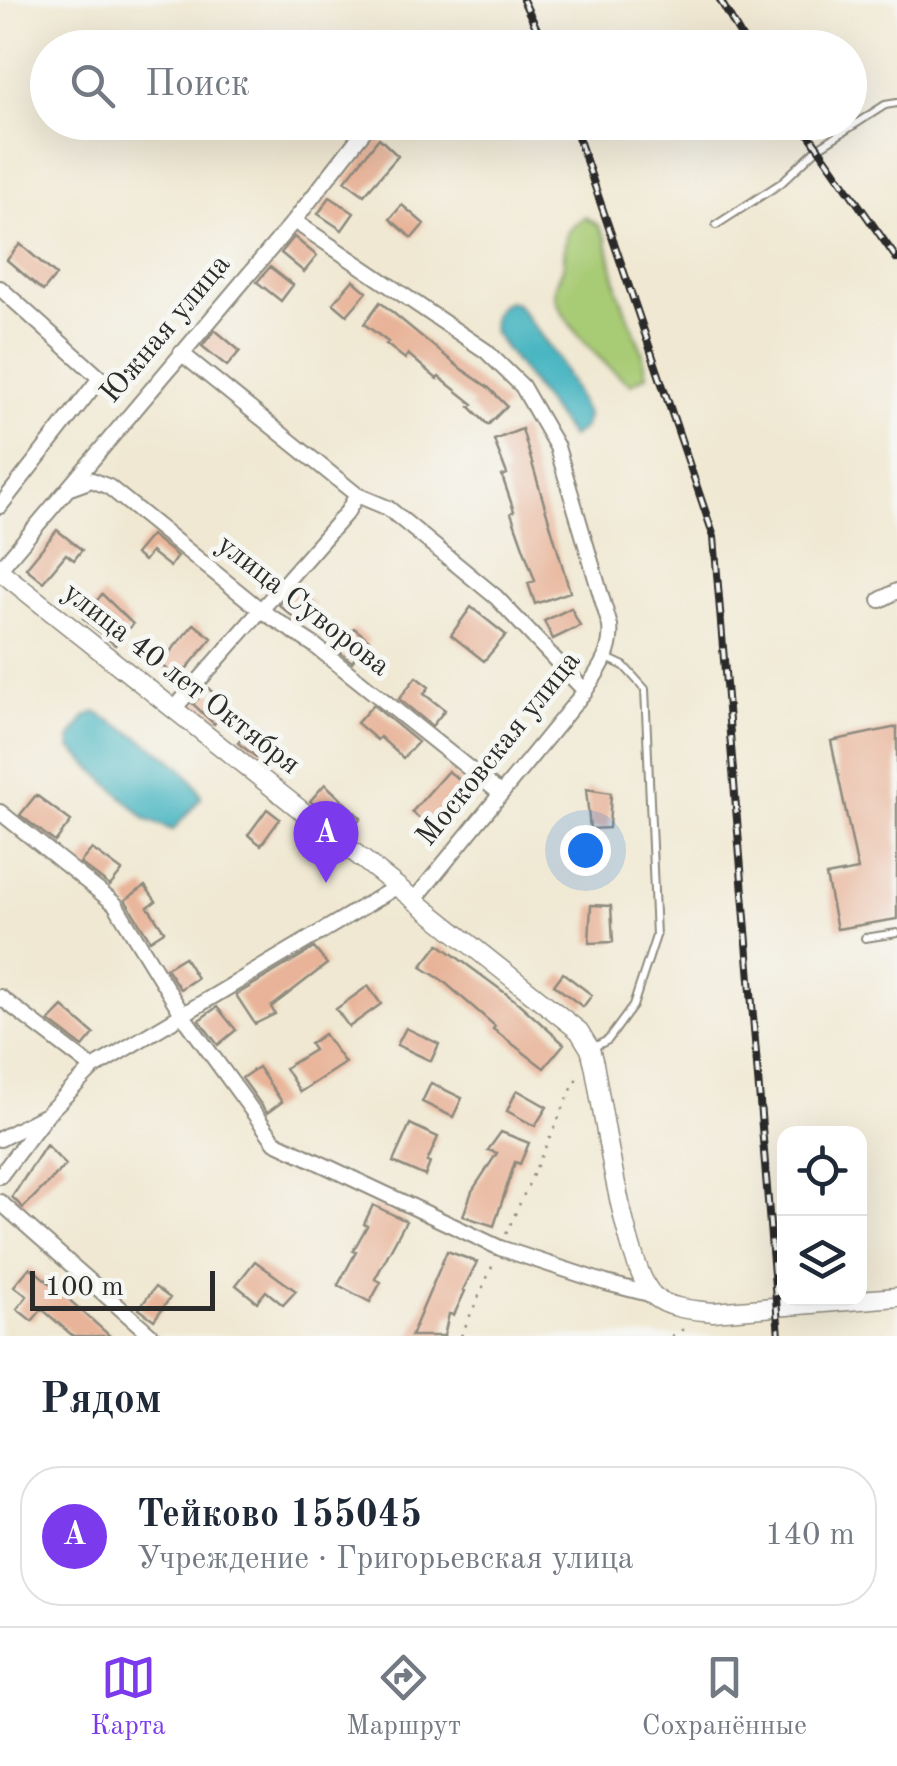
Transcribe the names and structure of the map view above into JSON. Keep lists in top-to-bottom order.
{
  "streets": {
    "street": [
      "Южная улица",
      "улица Суворова",
      "улица 40 лет Октября",
      "Московская улица"
    ]
  },
  "crossings": [
    ["Южная улица", "улица Суворова"],
    ["Южная улица", "улица 40 лет Октября"],
    ["Южная улица", "Московская улица"],
    ["улица Суворова", "Московская улица"],
    ["улица 40 лет Октября", "Московская улица"]
  ],
  "scale_bar": "100 m",
  "page": {
    "search": "Поиск",
    "pins": "A",
    "scale": "100 m",
    "heading": "Рядом",
    "list": [
      {
        "mark": "A",
        "name": "Тейково 155045",
        "note": "Учреждение · Григорьевская улица",
        "value": "140 m"
      }
    ],
    "nav": ["Карта", "Маршрут", "Сохранённые"]
  }
}
